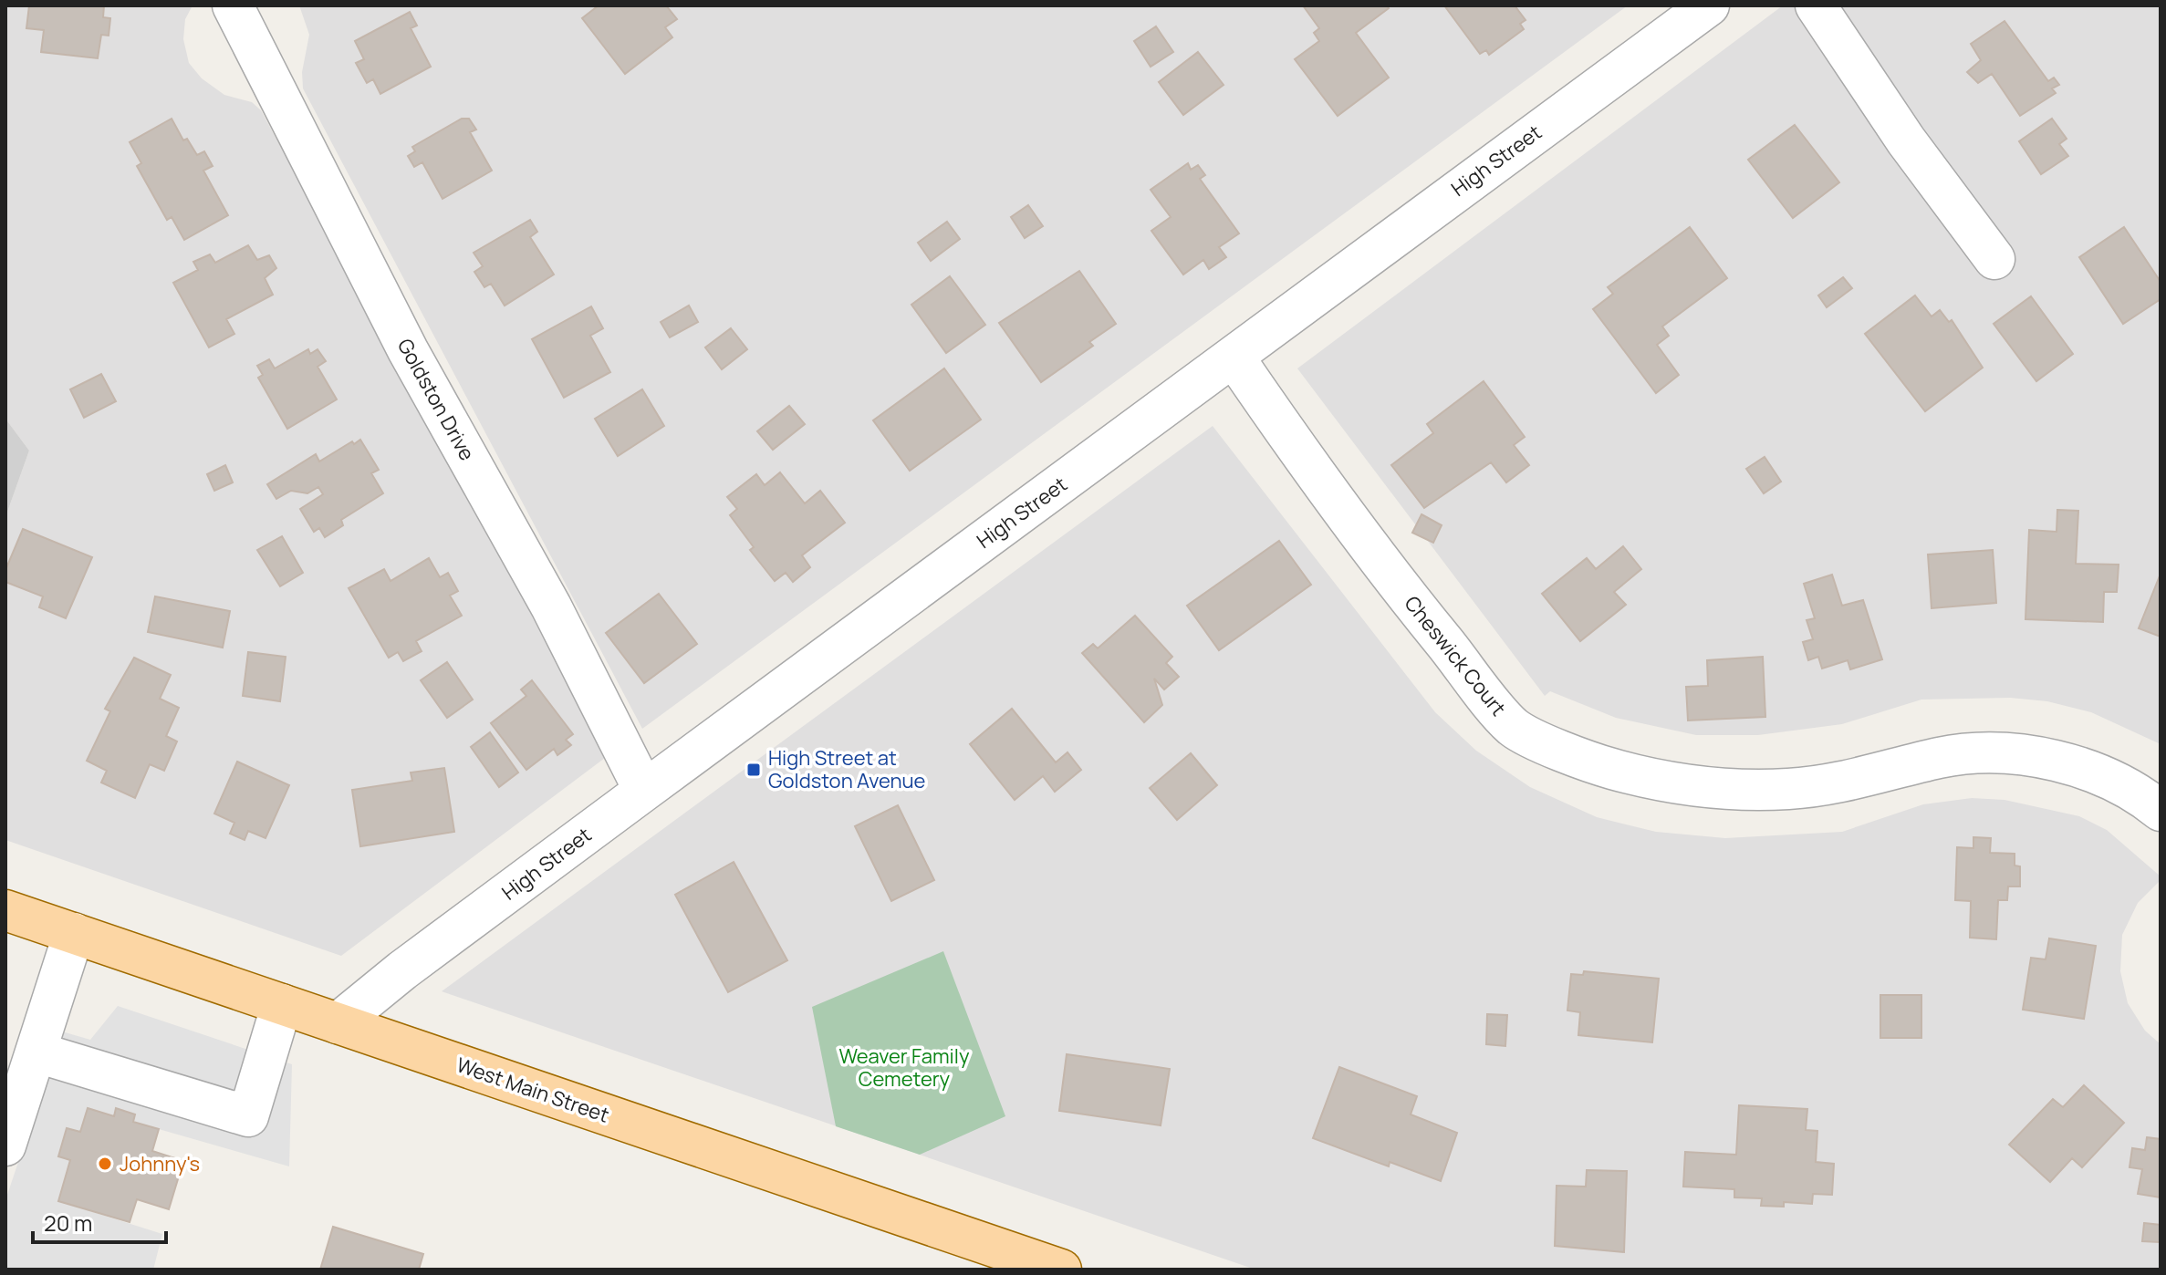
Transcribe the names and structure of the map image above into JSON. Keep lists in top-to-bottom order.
{
  "streets": {
    "main road": ["West Main Street"],
    "street": ["High Street", "Goldston Drive", "Cheswick Court"]
  },
  "crossings": [
    ["High Street", "Goldston Drive"],
    ["High Street", "Cheswick Court"],
    ["High Street", "West Main Street"]
  ],
  "parks": ["Weaver Family Cemetery"],
  "places": {
    "transit": ["High Street at Goldston Avenue"],
    "other": ["Johnny's"]
  },
  "scale_bar": "20 m"
}
